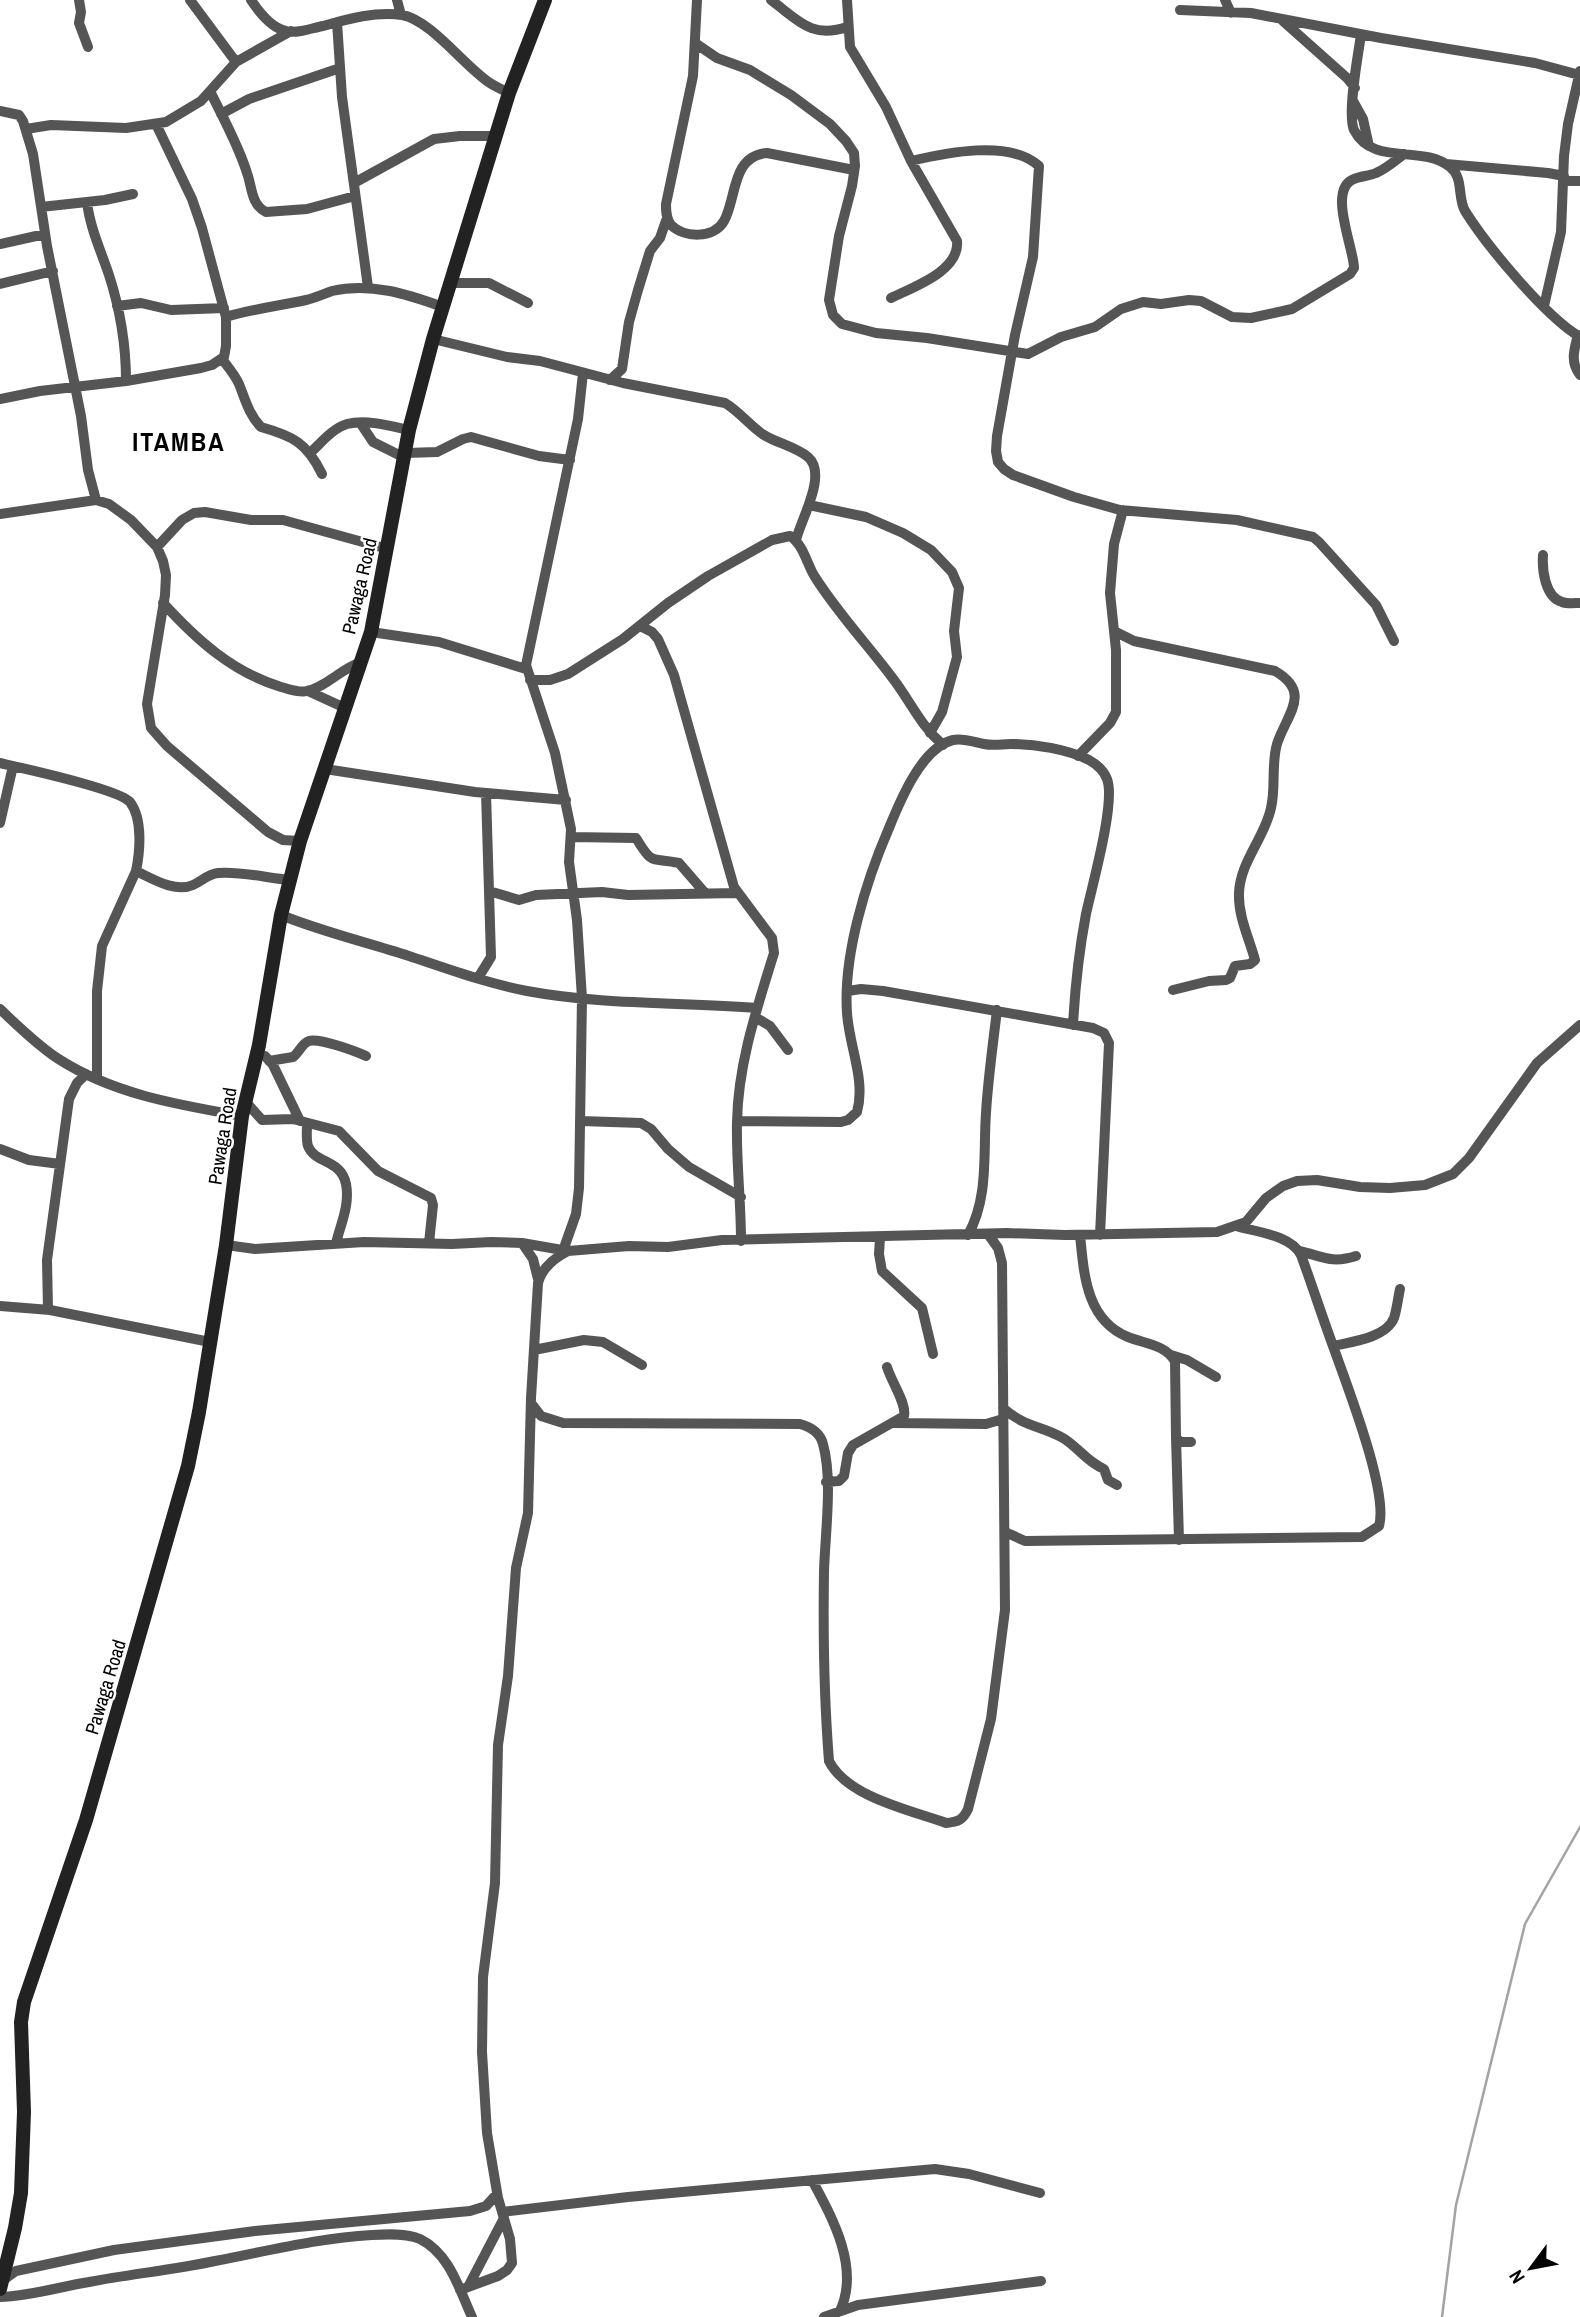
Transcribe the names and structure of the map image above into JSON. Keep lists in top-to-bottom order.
{
  "streets": {
    "main road": ["Pawaga Road"]
  },
  "districts": ["ITAMBA"],
  "north": "bottom left"
}
